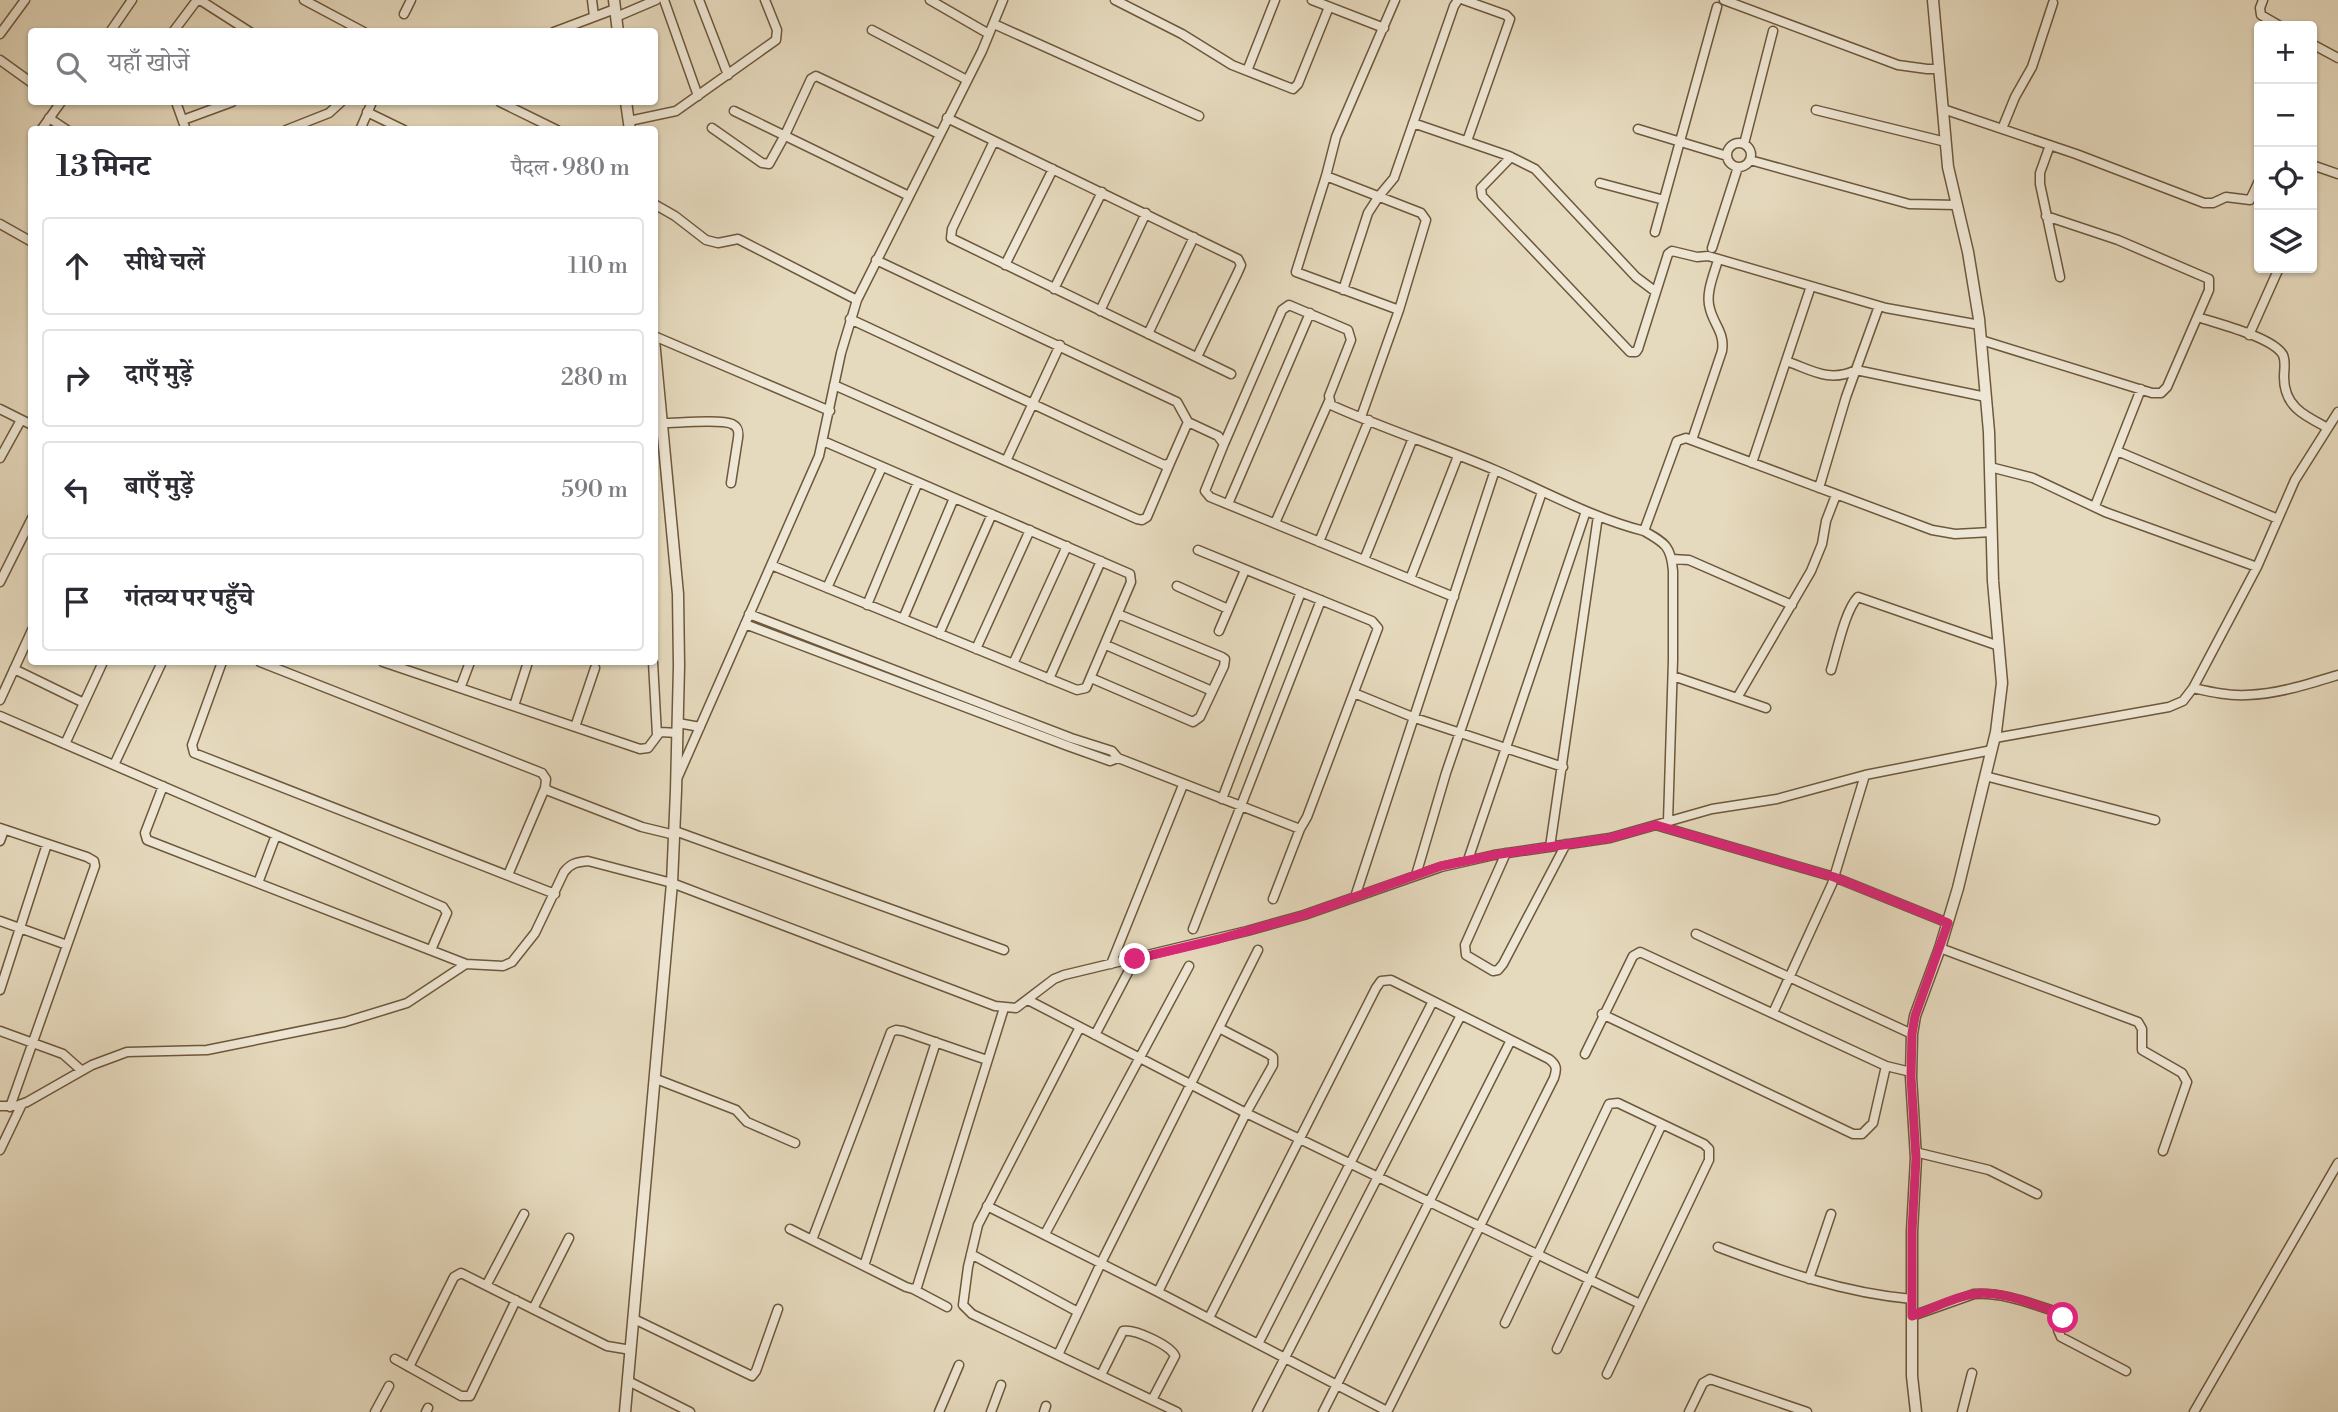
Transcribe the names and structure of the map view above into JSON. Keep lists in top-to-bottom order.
{
  "page": {
    "map_buttons": ["+", "−"],
    "search": "यहाँ खोजें",
    "heading": ["13 मिनट", "पैदल · 980 m"],
    "list": [
      ["सीधे चलें", "110 m"],
      ["दाएँ मुड़ें", "280 m"],
      ["बाएँ मुड़ें", "590 m"],
      "गंतव्य पर पहुँचे"
    ]
  }
}
